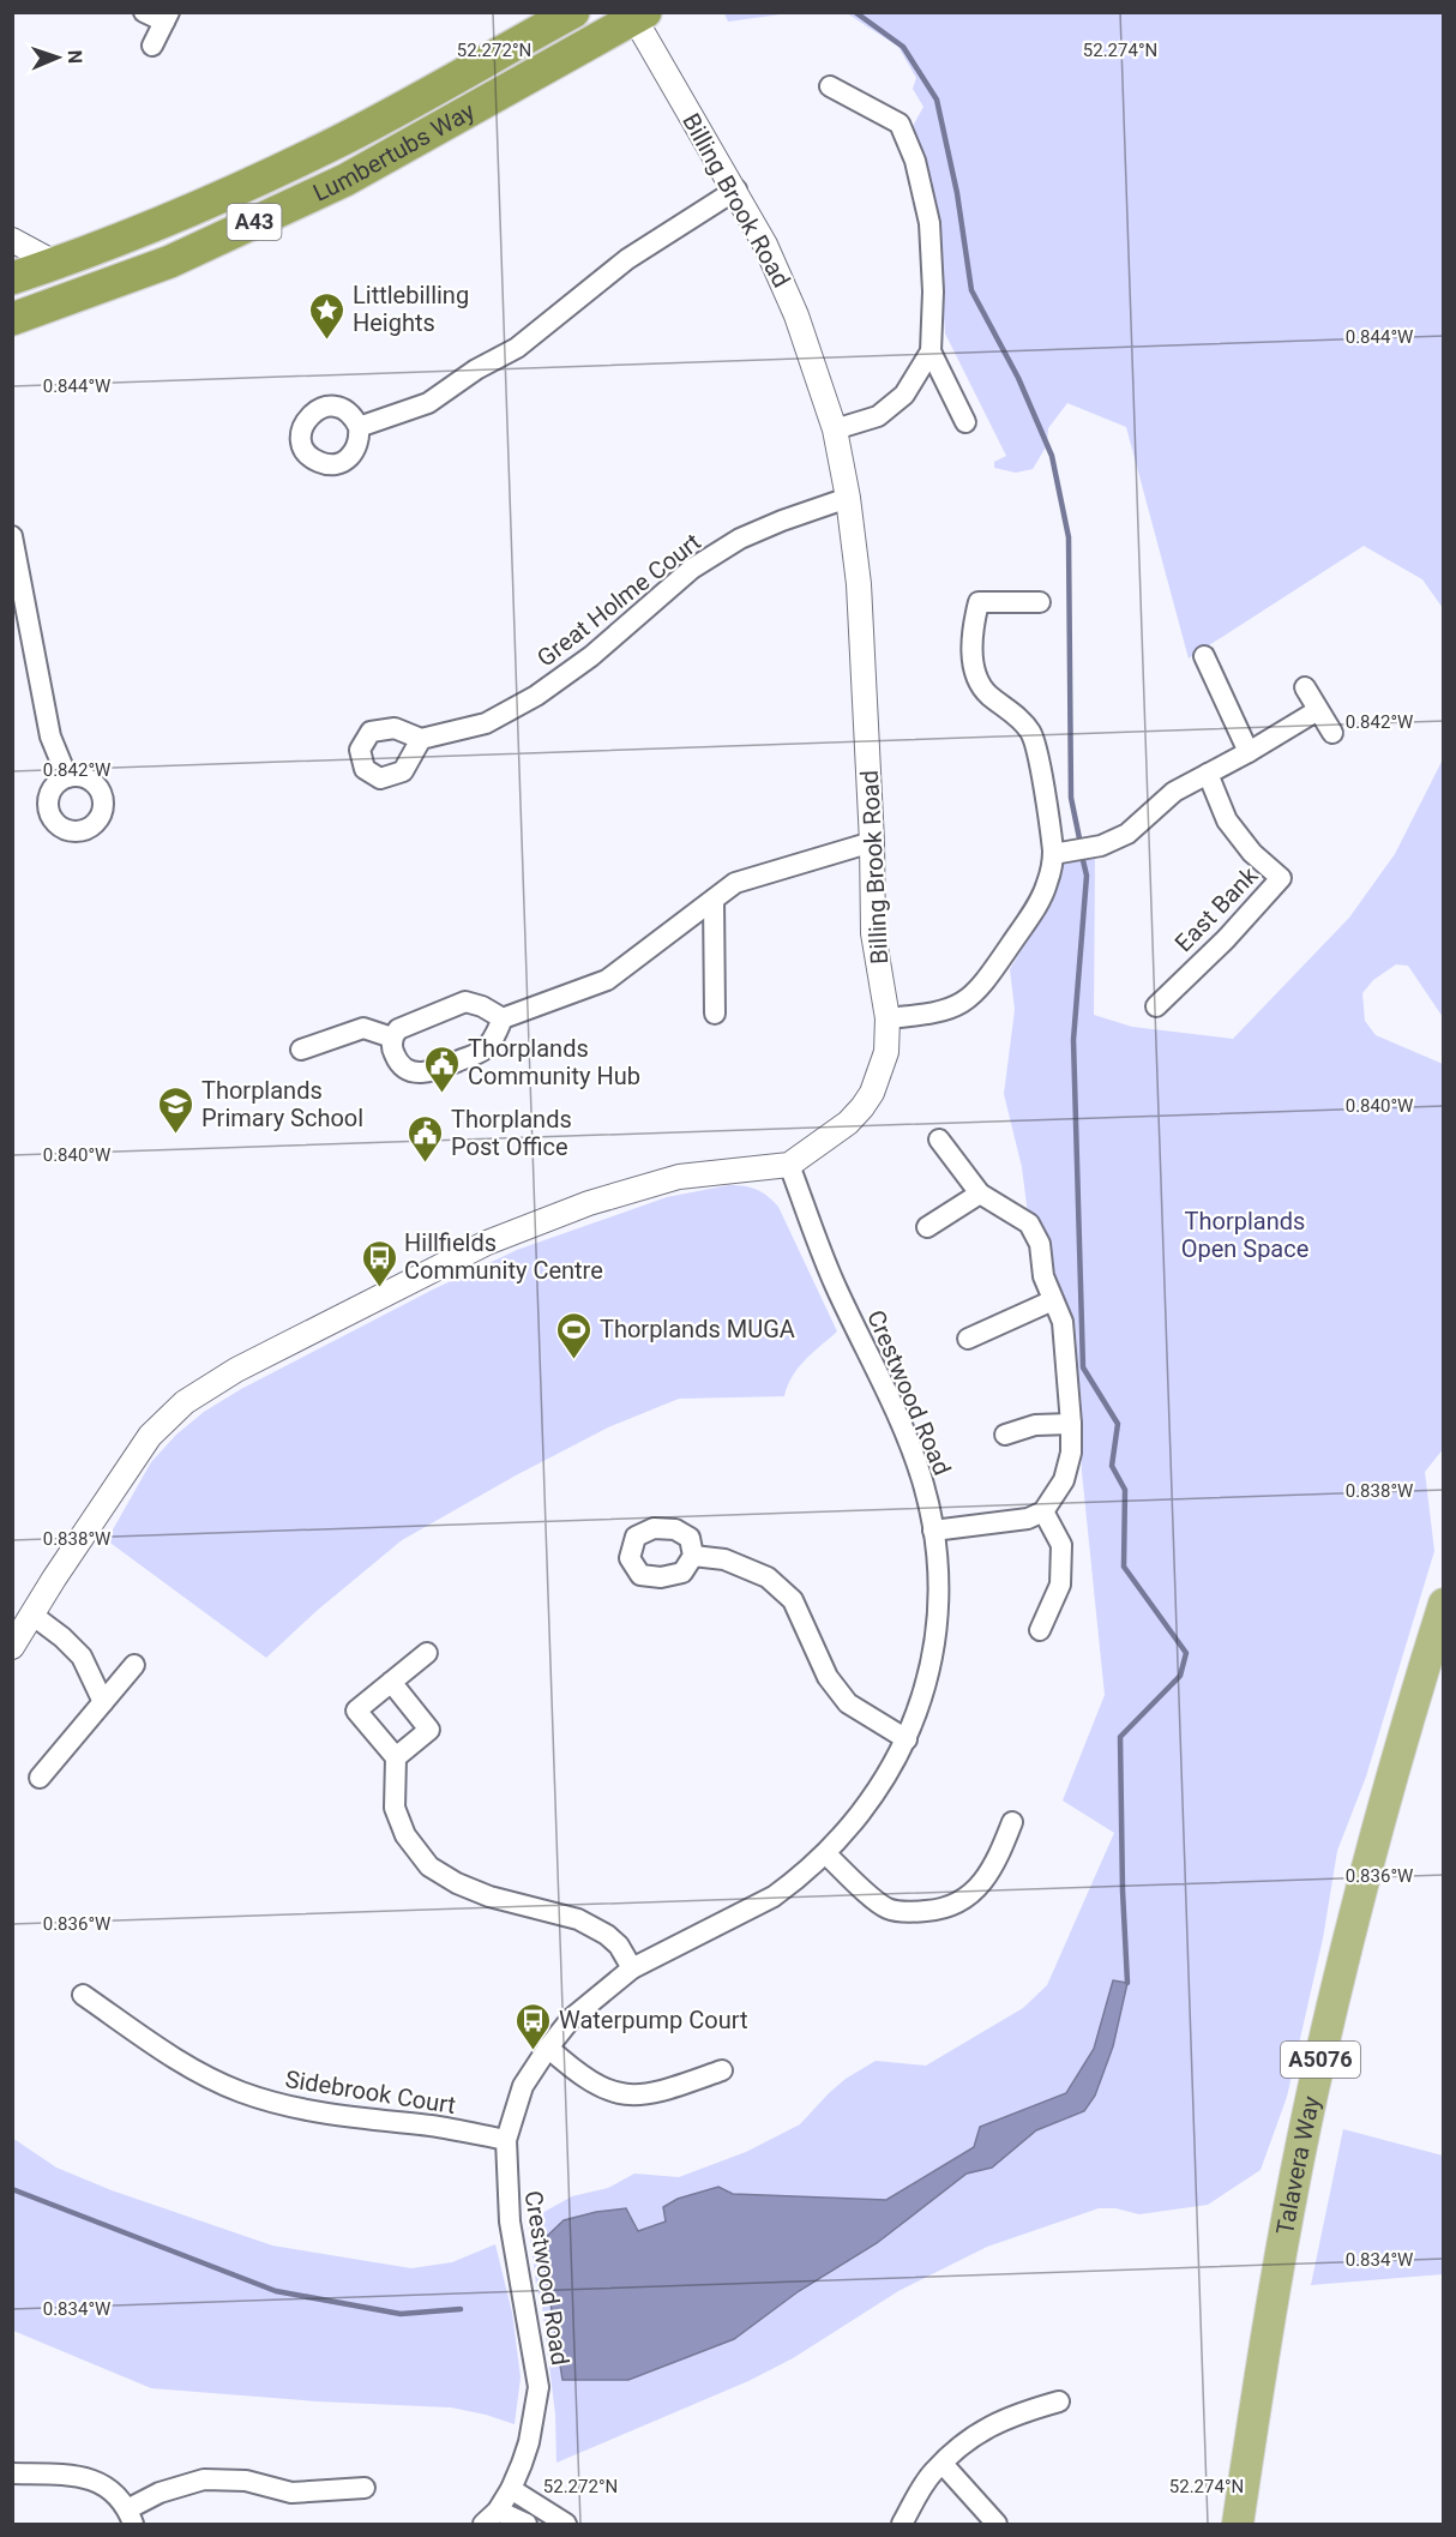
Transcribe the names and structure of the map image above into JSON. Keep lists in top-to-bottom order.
{
  "streets": {
    "highway": ["Lumbertubs Way", "A43"],
    "main road": ["A5076", "Talavera Way"],
    "street": [
      "Billing Brook Road",
      "Great Holme Court",
      "East Bank",
      "Crestwood Road",
      "Sidebrook Court"
    ]
  },
  "crossings": [
    ["Lumbertubs Way", "Billing Brook Road"],
    ["Billing Brook Road", "Great Holme Court"],
    ["Billing Brook Road", "Crestwood Road"],
    ["Crestwood Road", "Sidebrook Court"]
  ],
  "parks": ["Thorplands Open Space"],
  "places": {
    "place": ["Littlebilling Heights"],
    "public building": ["Thorplands Community Hub", "Thorplands Post Office"],
    "school or university": ["Thorplands Primary School"],
    "bus stop": ["Hillfields Community Centre", "Waterpump Court"],
    "sports": ["Thorplands MUGA"]
  },
  "north": "right",
  "coordinates": [
    "52.272°N",
    "52.274°N",
    "0.844°W",
    "0.842°W",
    "0.840°W",
    "0.838°W",
    "0.836°W",
    "0.834°W"
  ]
}
